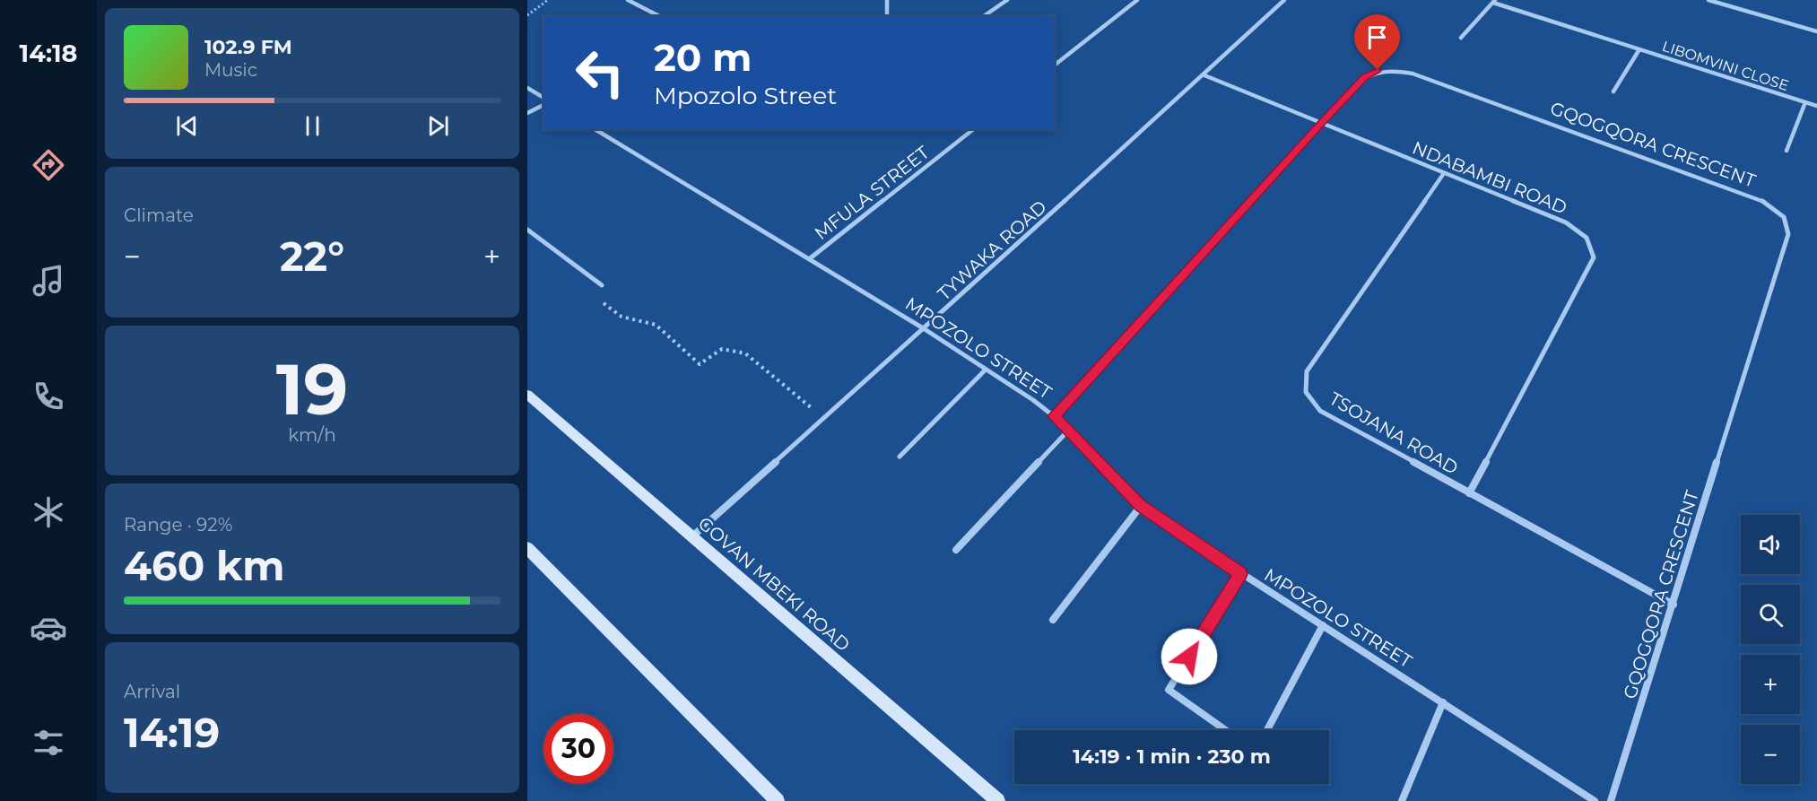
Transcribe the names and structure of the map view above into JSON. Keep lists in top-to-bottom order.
{
  "streets": {
    "main road": ["GOVAN MBEKI ROAD"],
    "street": [
      "LIBOMVINI CLOSE",
      "GQOGQORA CRESCENT",
      "NDABAMBI ROAD",
      "MFULA STREET",
      "TYWAKA ROAD",
      "MPOZOLO STREET",
      "TSOJANA ROAD"
    ]
  },
  "crossings": [
    ["GQOGQORA CRESCENT", "NDABAMBI ROAD"],
    ["GQOGQORA CRESCENT", "MPOZOLO STREET"],
    ["GQOGQORA CRESCENT", "TSOJANA ROAD"],
    ["NDABAMBI ROAD", "TYWAKA ROAD"],
    ["NDABAMBI ROAD", "TSOJANA ROAD"],
    ["MFULA STREET", "MPOZOLO STREET"],
    ["TYWAKA ROAD", "MPOZOLO STREET"],
    ["TYWAKA ROAD", "GOVAN MBEKI ROAD"]
  ],
  "page": {
    "tabs": "14:18",
    "turn": ["20 m", "Mpozolo Street"],
    "song": ["102.9 FM", "Music"],
    "tile": [
      "Climate",
      ["19", "km/h"],
      ["Range · 92%", "460 km"],
      ["Arrival", "14:19"]
    ],
    "heat": ["−", "22°", "+"],
    "map_buttons": ["+", "−"],
    "limit": "30",
    "trip": "14:19 · 1 min · 230 m"
  }
}
